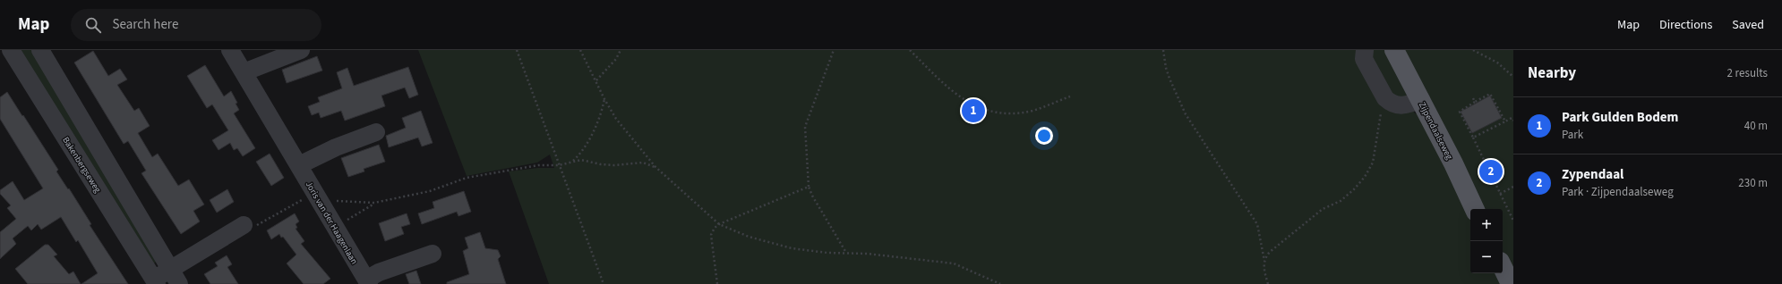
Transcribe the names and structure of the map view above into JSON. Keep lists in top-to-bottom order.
{
  "streets": {
    "main road": ["Zijpendaalseweg"],
    "street": ["Bakenbergseweg", "Joris van der Haagenlaan"]
  },
  "page": {
    "header": "Map",
    "search": "Search here",
    "nav": ["Map", "Directions", "Saved"],
    "heading": ["Nearby", "2 results"],
    "list": [
      {
        "mark": "1",
        "name": "Park Gulden Bodem",
        "note": "Park",
        "value": "40 m"
      },
      {
        "mark": "2",
        "name": "Zypendaal",
        "note": "Park · Zijpendaalseweg",
        "value": "230 m"
      }
    ],
    "pins": ["1", "2"],
    "map_buttons": ["+", "−"]
  }
}
